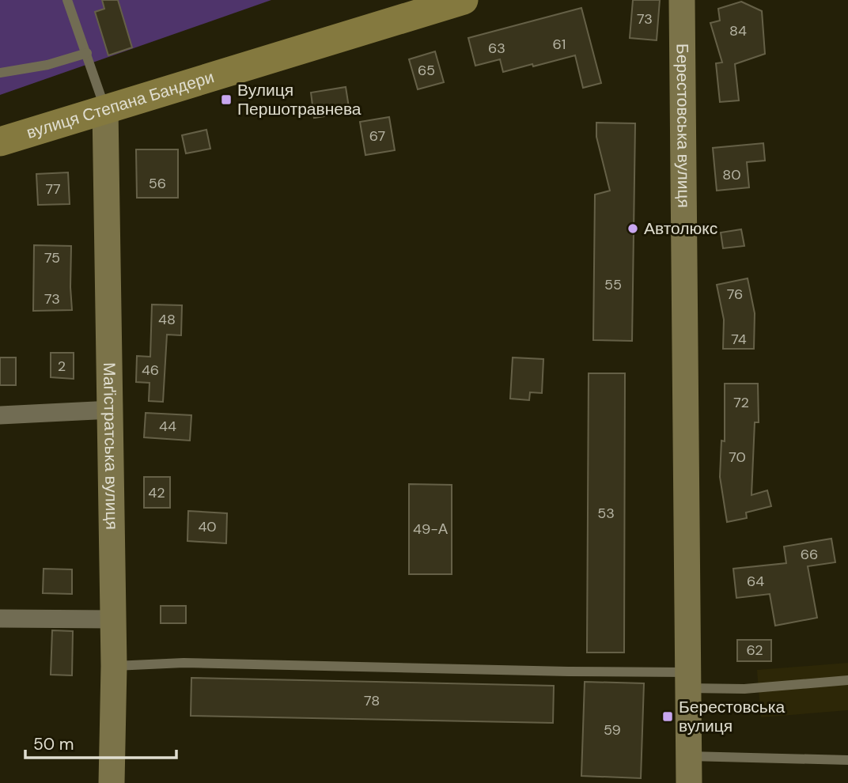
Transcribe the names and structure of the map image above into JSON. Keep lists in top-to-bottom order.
{
  "streets": {
    "main road": ["вулиця Степана Бандери"],
    "street": ["Берестовська вулиця", "Маґістратська вулиця"]
  },
  "crossings": [
    ["вулиця Степана Бандери", "Маґістратська вулиця"]
  ],
  "places": {
    "transit": ["Вулиця Першотравнева", "Берестовська вулиця"],
    "other": ["Автолюкс"]
  },
  "house_numbers": [
    "73",
    "84",
    "61",
    "63",
    "65",
    "67",
    "80",
    "56",
    "77",
    "75",
    "55",
    "76",
    "73",
    "48",
    "74",
    "2",
    "46",
    "72",
    "44",
    "70",
    "42",
    "53",
    "40",
    "49-А",
    "66",
    "64",
    "62",
    "78",
    "59"
  ],
  "scale_bar": "50 m"
}
